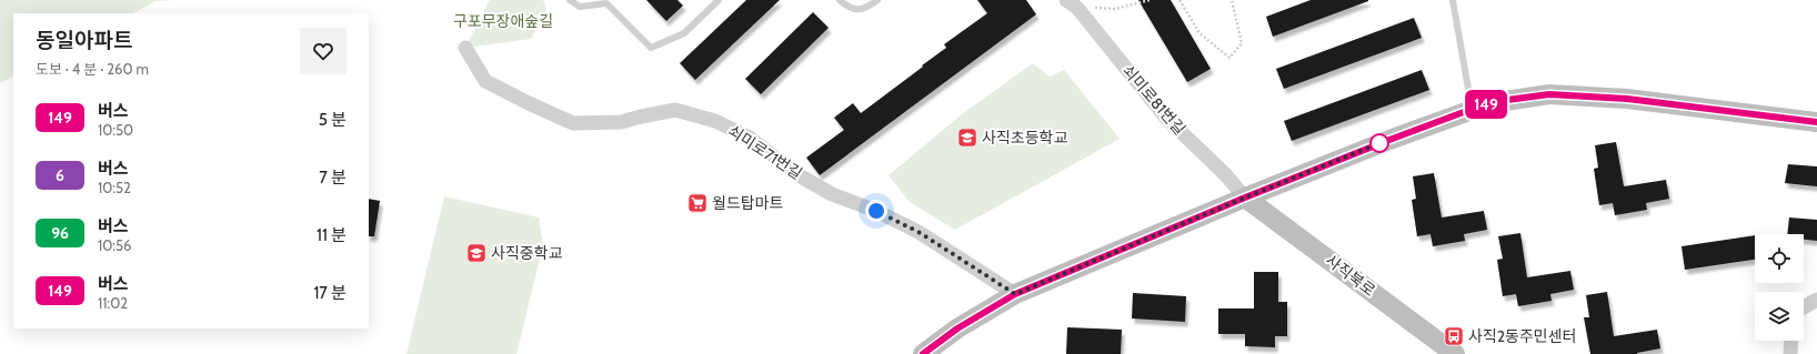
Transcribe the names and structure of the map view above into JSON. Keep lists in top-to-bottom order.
{
  "streets": {
    "main road": ["사직북로"],
    "street": ["쇠미로81번길", "쇠미로71번길"]
  },
  "crossings": [
    ["쇠미로81번길", "사직북로"]
  ],
  "parks": ["구포무장애숲길"],
  "places": {
    "school or university": ["사직초등학교", "사직중학교"],
    "supermarket": ["월드탑마트"],
    "bus stop": ["사직2동주민센터"]
  },
  "lines": ["bus line 149"],
  "page": {
    "on_map": "149",
    "heading": ["동일아파트", "도보 · 4 분 · 260 m"],
    "list": [
      {
        "mark": "149",
        "name": "버스",
        "note": "10:50",
        "value": "5 분"
      },
      {
        "mark": "6",
        "name": "버스",
        "note": "10:52",
        "value": "7 분"
      },
      {
        "mark": "96",
        "name": "버스",
        "note": "10:56",
        "value": "11 분"
      },
      {
        "mark": "149",
        "name": "버스",
        "note": "11:02",
        "value": "17 분"
      }
    ]
  }
}
